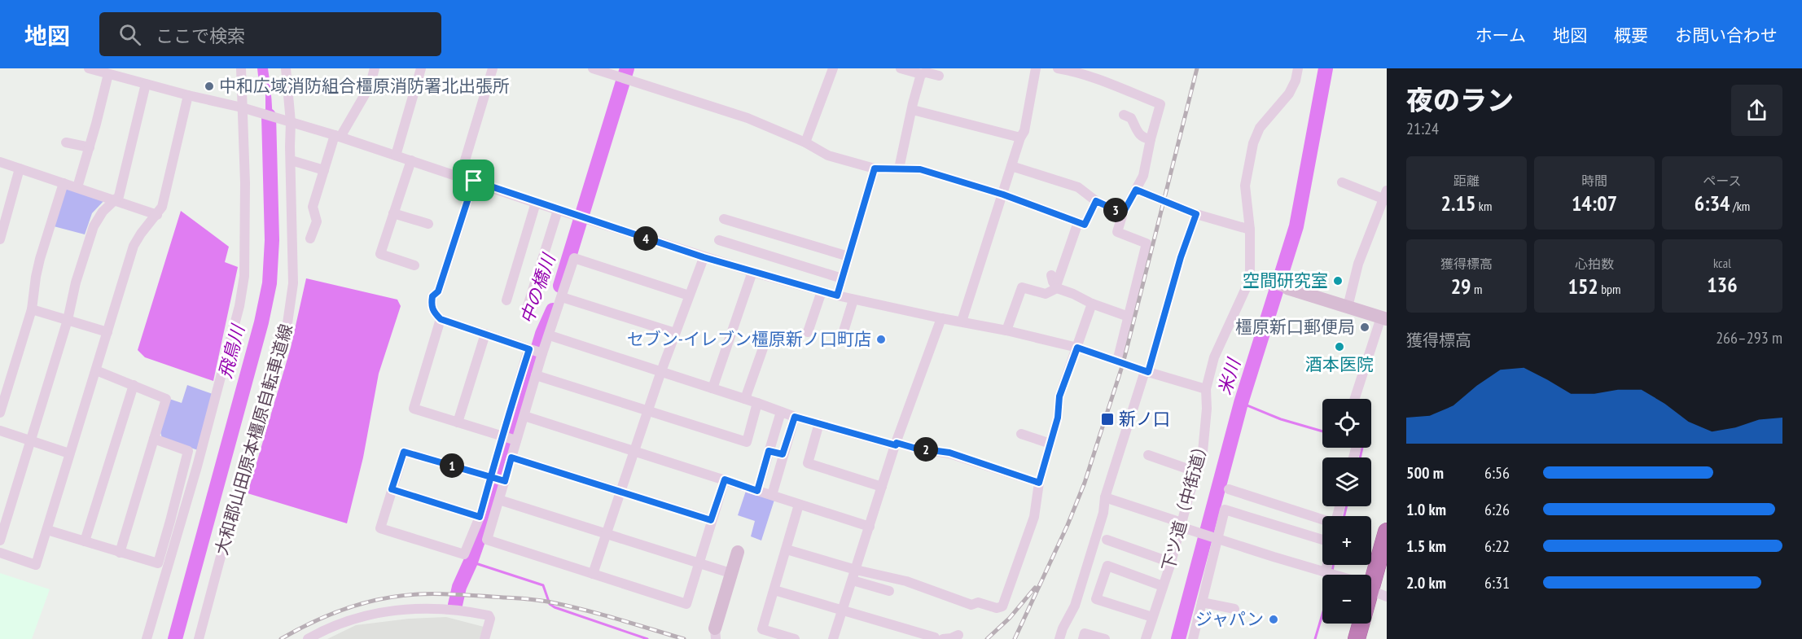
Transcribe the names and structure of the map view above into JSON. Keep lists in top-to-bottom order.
{
  "streets": {
    "street": ["大和郡山田原本橿原自転車道線", "下ツ道（中街道）"]
  },
  "water": ["中の橋川", "飛鳥川", "米川"],
  "places": {
    "other": [
      "中和広域消防組合橿原消防署北出張所",
      "空間研究室",
      "橿原新口郵便局",
      "セブン-イレブン橿原新ノ口町店",
      "酒本医院",
      "ジャパン"
    ],
    "transit": ["新ノ口"]
  },
  "page": {
    "header": "地図",
    "search": "ここで検索",
    "nav": [
      "ホーム",
      "地図",
      "概要",
      "お問い合わせ"
    ],
    "heading": ["夜のラン", "21:24"],
    "stats": [
      ["距離", "2.15 km"],
      ["時間", "14:07"],
      ["ペース", "6:34 /km"],
      ["獲得標高", "29 m"],
      ["心拍数", "152 bpm"],
      ["kcal", "136"]
    ],
    "pins": [
      "3",
      "4",
      "2",
      "1"
    ],
    "chart": ["獲得標高", "266–293 m"],
    "map_buttons": ["+", "−"],
    "list": [
      {
        "name": "500 m",
        "note": "6:56"
      },
      {
        "name": "1.0 km",
        "note": "6:26"
      },
      {
        "name": "1.5 km",
        "note": "6:22"
      },
      {
        "name": "2.0 km",
        "note": "6:31"
      }
    ]
  }
}
